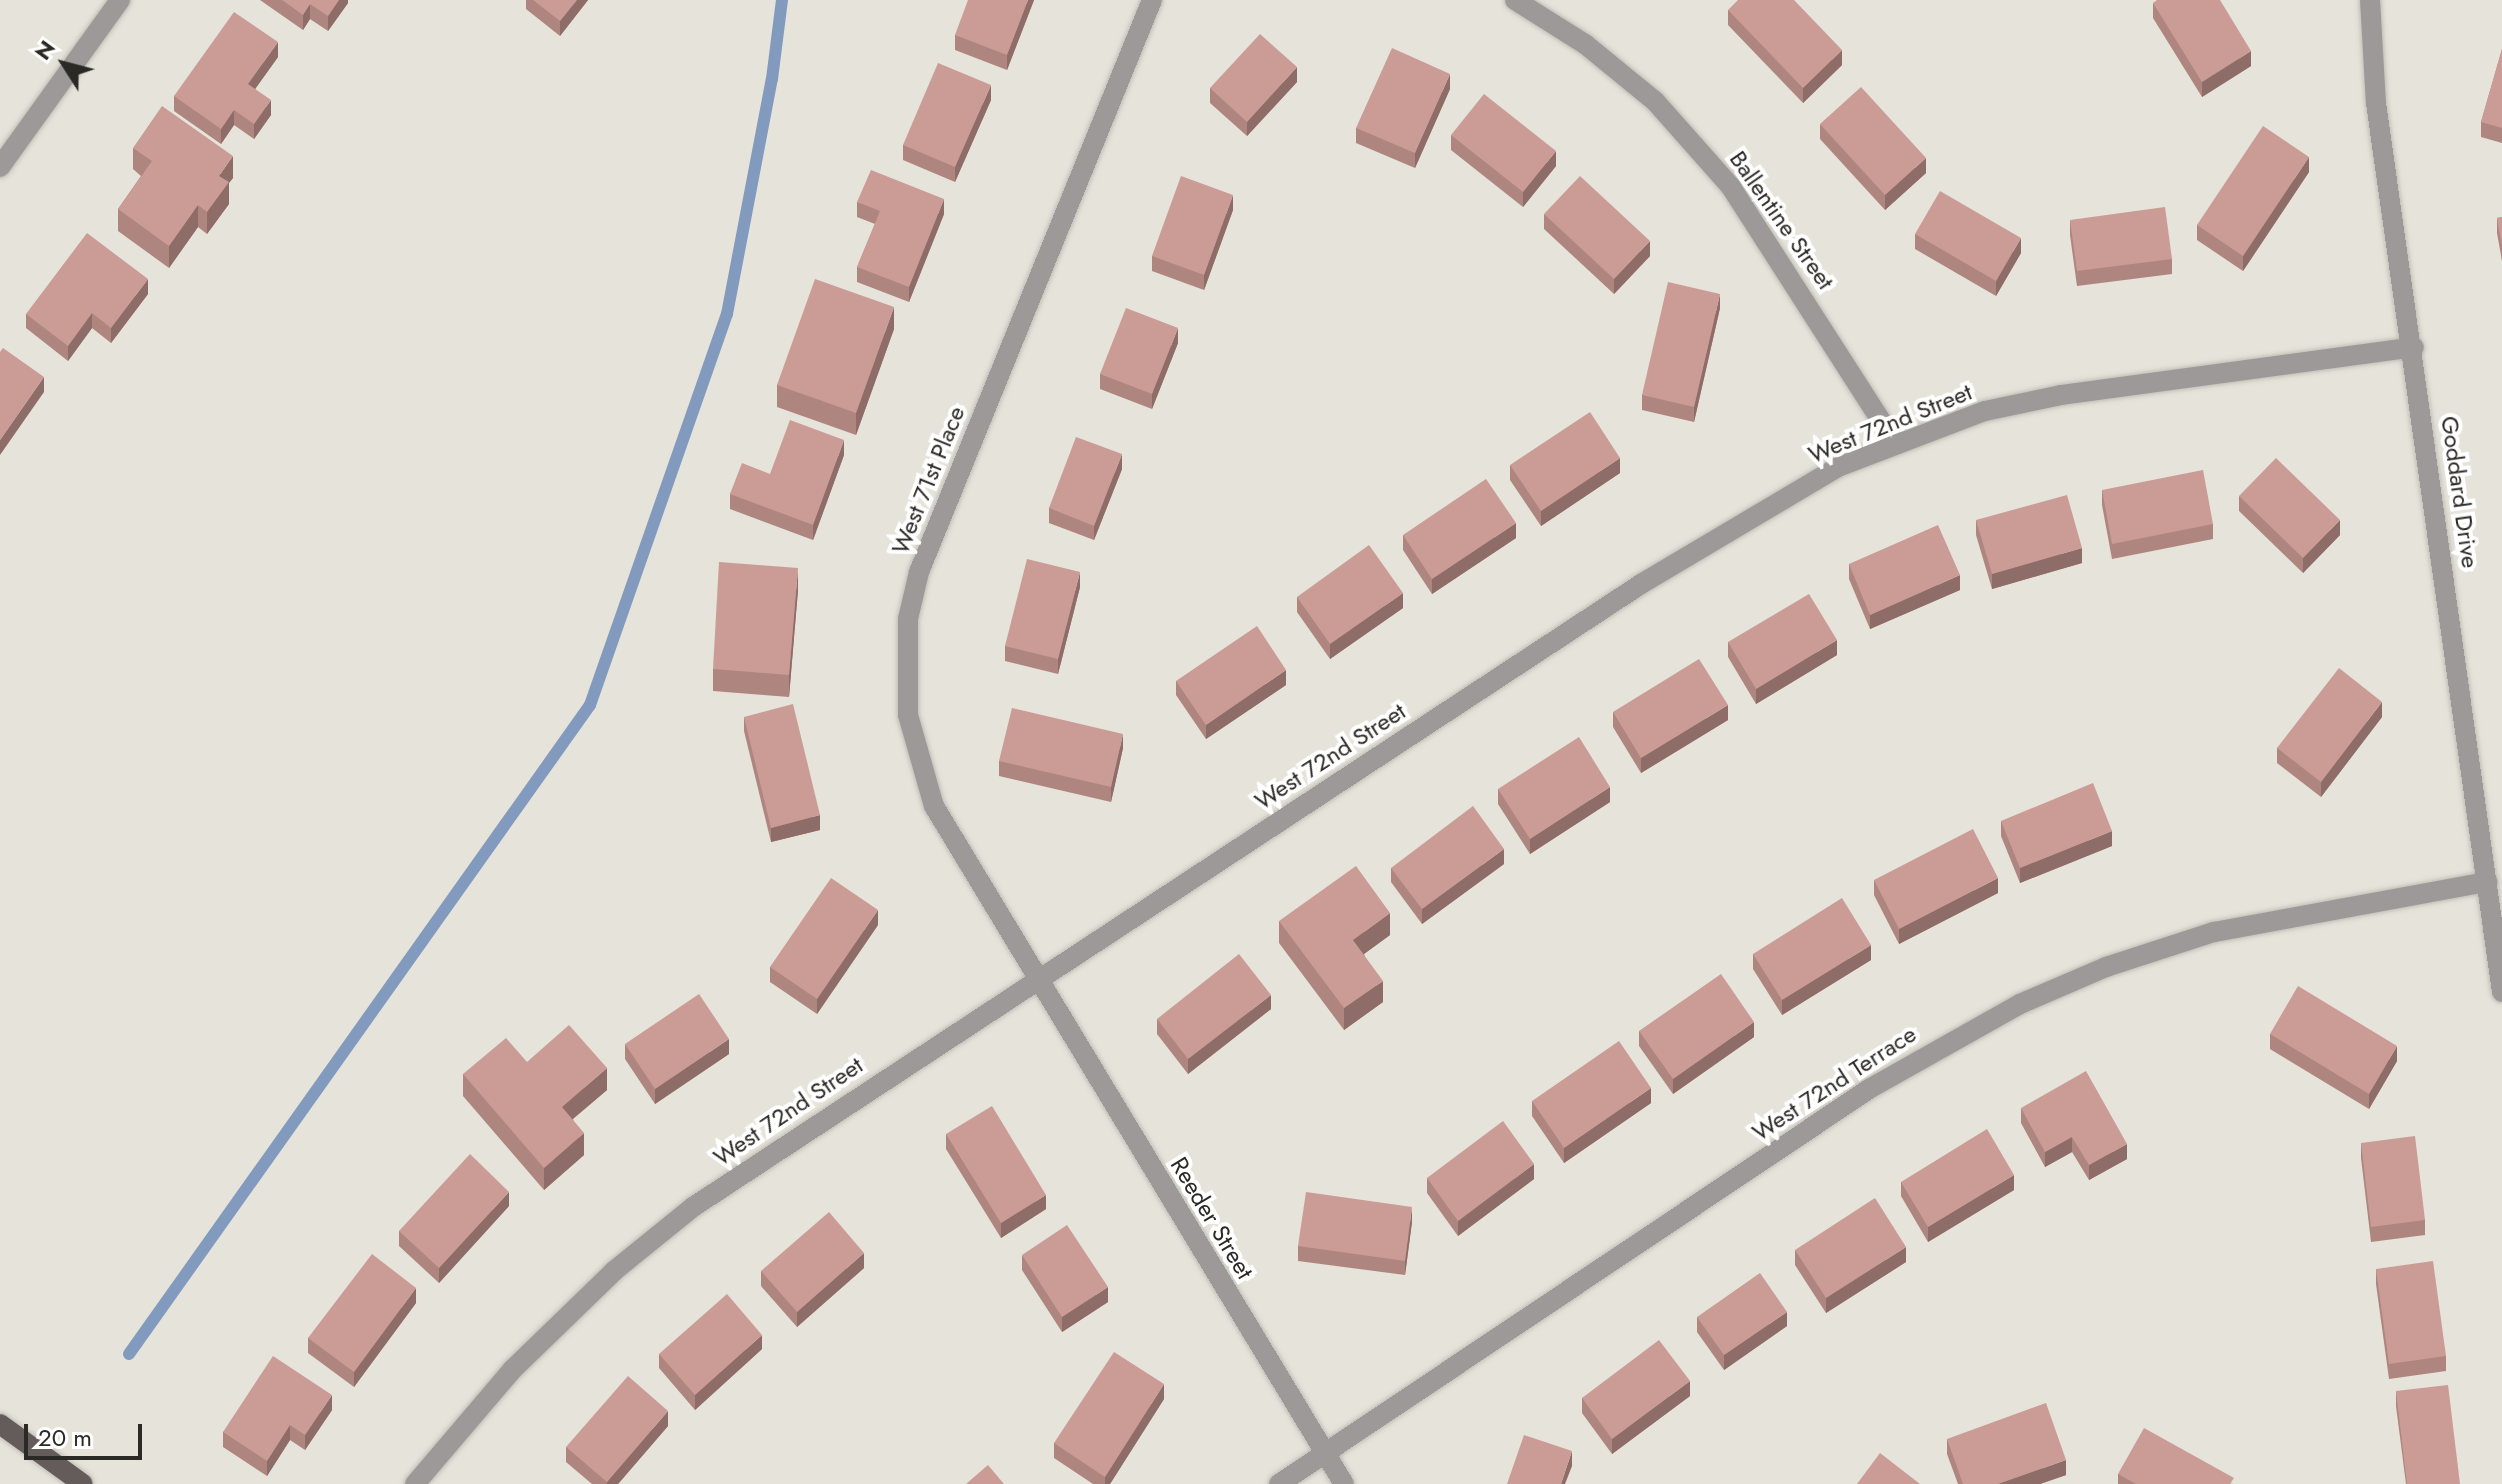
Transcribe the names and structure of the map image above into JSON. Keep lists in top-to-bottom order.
{
  "streets": {
    "street": [
      "Ballentine Street",
      "West 72nd Street",
      "West 71st Place",
      "Goddard Drive",
      "West 72nd Terrace",
      "Reeder Street"
    ]
  },
  "crossings": [
    ["Ballentine Street", "West 72nd Street"],
    ["West 72nd Street", "West 71st Place"],
    ["West 72nd Street", "Goddard Drive"],
    ["West 72nd Street", "Reeder Street"],
    ["West 71st Place", "Reeder Street"],
    ["Goddard Drive", "West 72nd Terrace"],
    ["West 72nd Terrace", "Reeder Street"]
  ],
  "scale_bar": "20 m",
  "north": "top left"
}
